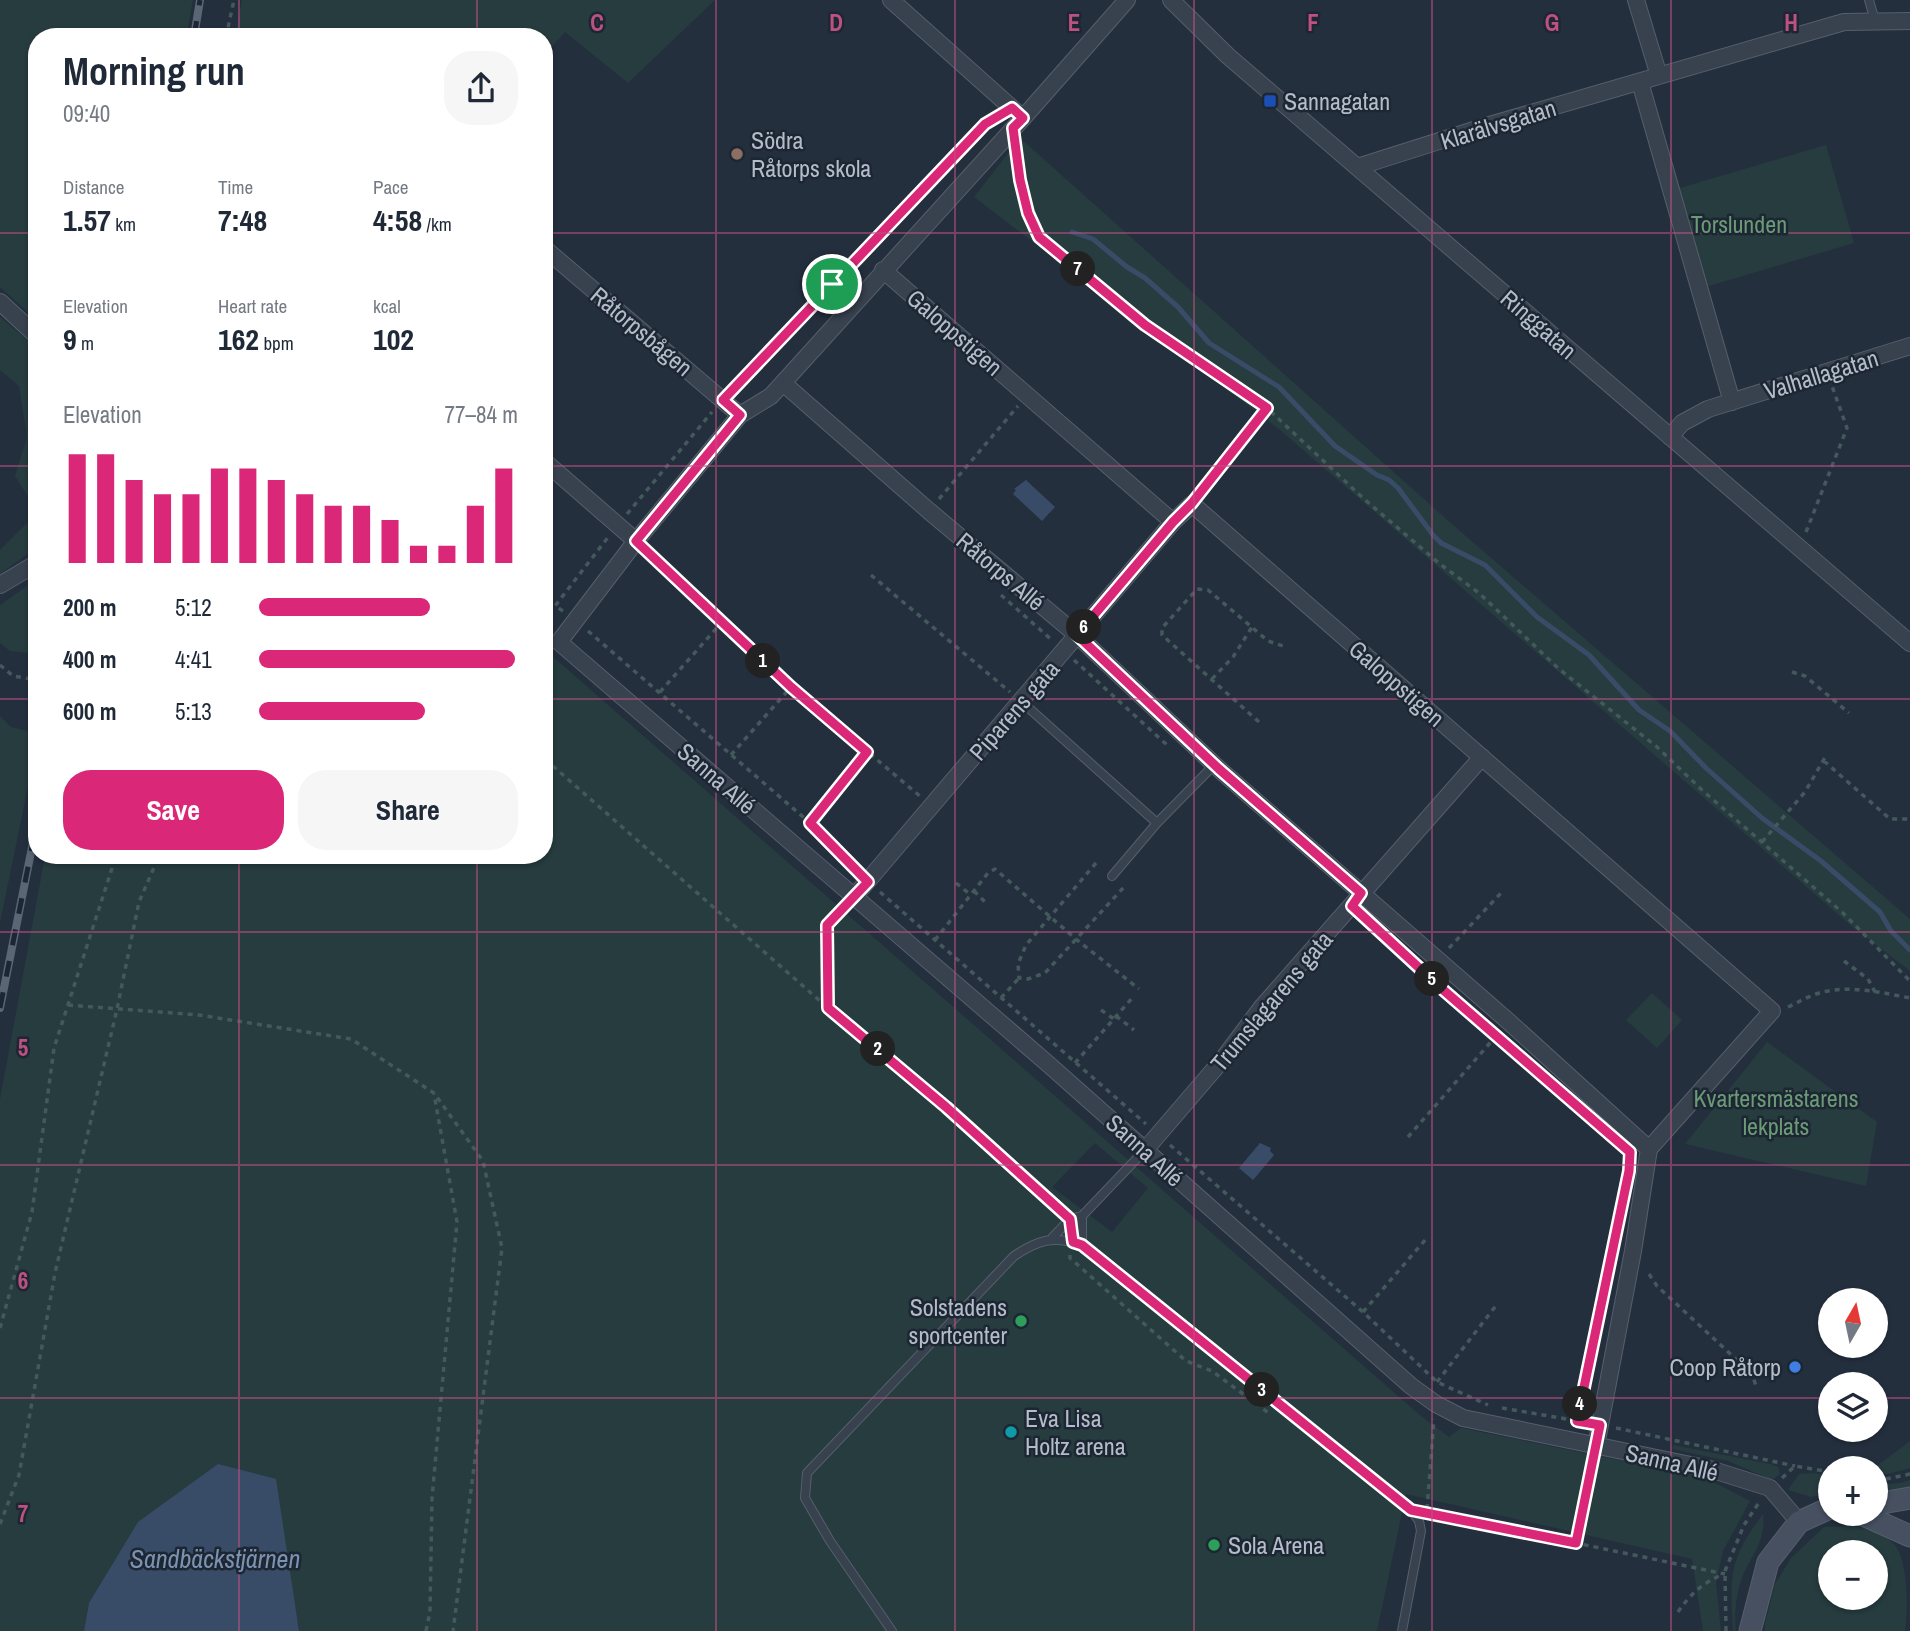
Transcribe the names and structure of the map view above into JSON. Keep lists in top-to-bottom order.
{
  "streets": {
    "street": [
      "Klarälvsgatan",
      "Ringgatan",
      "Råtorpsbågen",
      "Galoppstigen",
      "Valhallagatan",
      "Råtorps Allé",
      "Piparens gata",
      "Sanna Allé",
      "Trumslagarens gata"
    ]
  },
  "crossings": [
    ["Klarälvsgatan", "Ringgatan"],
    ["Klarälvsgatan", "Valhallagatan"],
    ["Ringgatan", "Valhallagatan"],
    ["Galoppstigen", "Piparens gata"],
    ["Galoppstigen", "Trumslagarens gata"],
    ["Råtorps Allé", "Piparens gata"],
    ["Råtorps Allé", "Trumslagarens gata"],
    ["Piparens gata", "Sanna Allé"],
    ["Sanna Allé", "Trumslagarens gata"]
  ],
  "water": ["Sandbäckstjärnen"],
  "parks": ["Torslunden", "Kvartersmästarens lekplats"],
  "places": {
    "transit": ["Sannagatan"],
    "other": [
      "Södra Råtorps skola",
      "Solstadens sportcenter",
      "Coop Råtorp",
      "Eva Lisa Holtz arena",
      "Sola Arena"
    ]
  },
  "north": "top",
  "page": {
    "heading": ["Morning run", "09:40"],
    "stats": [
      ["Distance", "1.57 km"],
      ["Time", "7:48"],
      ["Pace", "4:58 /km"],
      ["Elevation", "9 m"],
      ["Heart rate", "162 bpm"],
      ["kcal", "102"]
    ],
    "pins": [
      "7",
      "6",
      "1",
      "5",
      "2",
      "3",
      "4"
    ],
    "chart": ["Elevation", "77–84 m"],
    "list": [
      {
        "name": "200 m",
        "note": "5:12"
      },
      {
        "name": "400 m",
        "note": "4:41"
      },
      {
        "name": "600 m",
        "note": "5:13"
      }
    ],
    "buttons": ["Save", "Share"],
    "map_buttons": ["+", "−"]
  },
  "grid": {
    "columns": [
      "C",
      "D",
      "E",
      "F",
      "G",
      "H"
    ],
    "rows": ["5", "6", "7"]
  }
}
